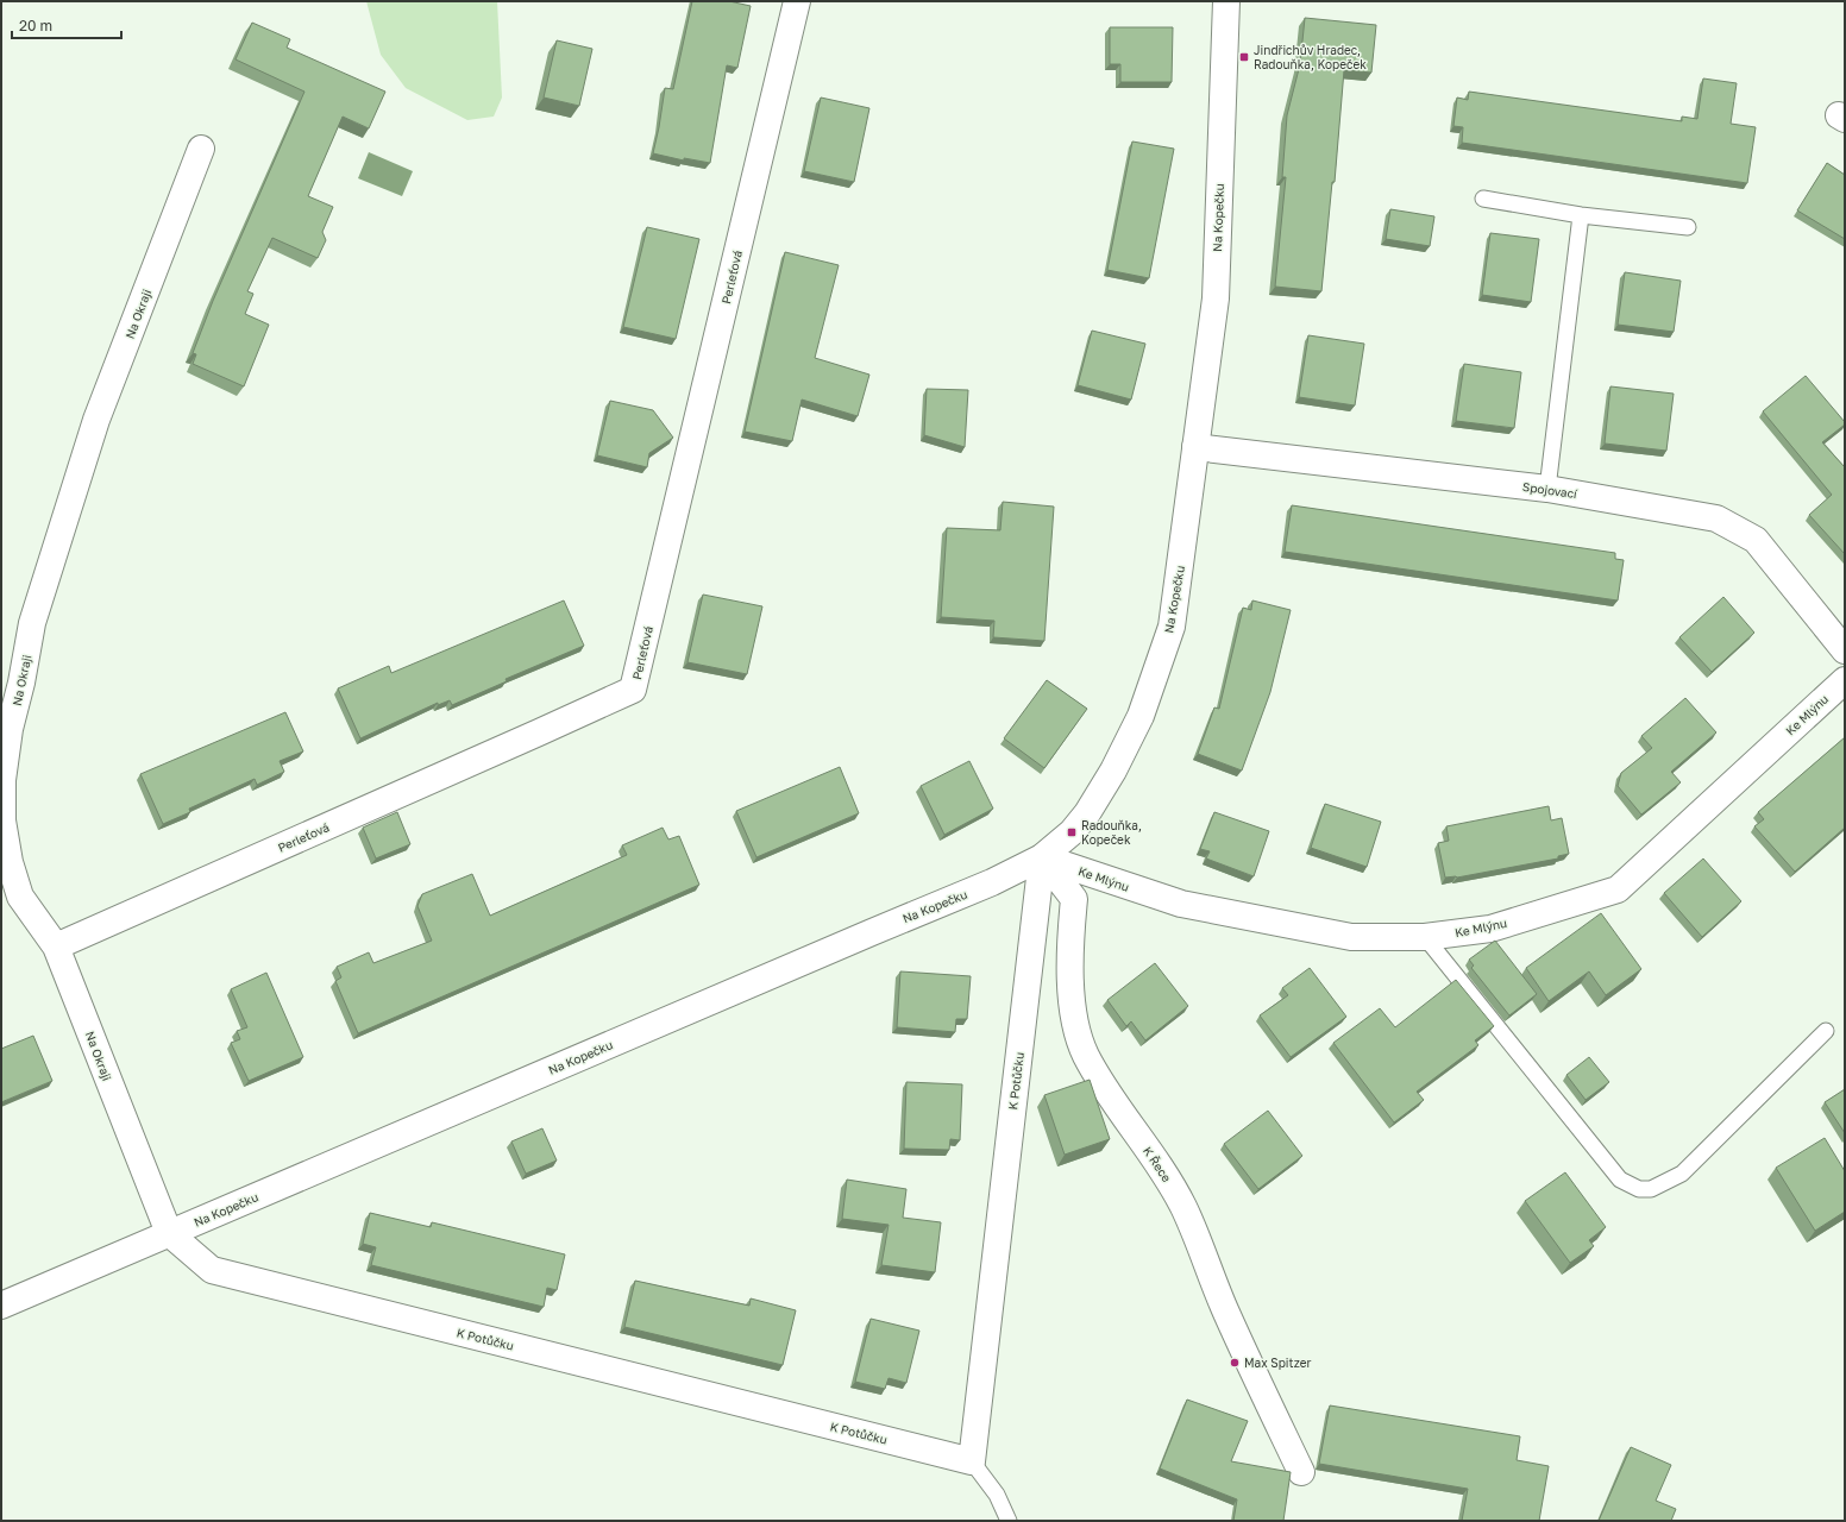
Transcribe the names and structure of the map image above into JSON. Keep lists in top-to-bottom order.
{
  "streets": {
    "street": [
      "Na Kopečku",
      "Perleťová",
      "Na Okraji",
      "Spojovací",
      "Ke Mlýnu",
      "K Potůčku",
      "K Řece"
    ]
  },
  "crossings": [
    ["Na Kopečku", "Na Okraji"],
    ["Na Kopečku", "Spojovací"],
    ["Na Kopečku", "Ke Mlýnu"],
    ["Na Kopečku", "K Potůčku"],
    ["Na Kopečku", "K Řece"],
    ["Perleťová", "Na Okraji"],
    ["Na Okraji", "K Potůčku"],
    ["Ke Mlýnu", "K Potůčku"],
    ["Ke Mlýnu", "K Řece"],
    ["K Potůčku", "K Řece"]
  ],
  "places": {
    "transit": ["Jindřichův Hradec, Radouňka, Kopeček", "Radouňka, Kopeček"],
    "other": ["Max Spitzer"]
  },
  "scale_bar": "20 m"
}
